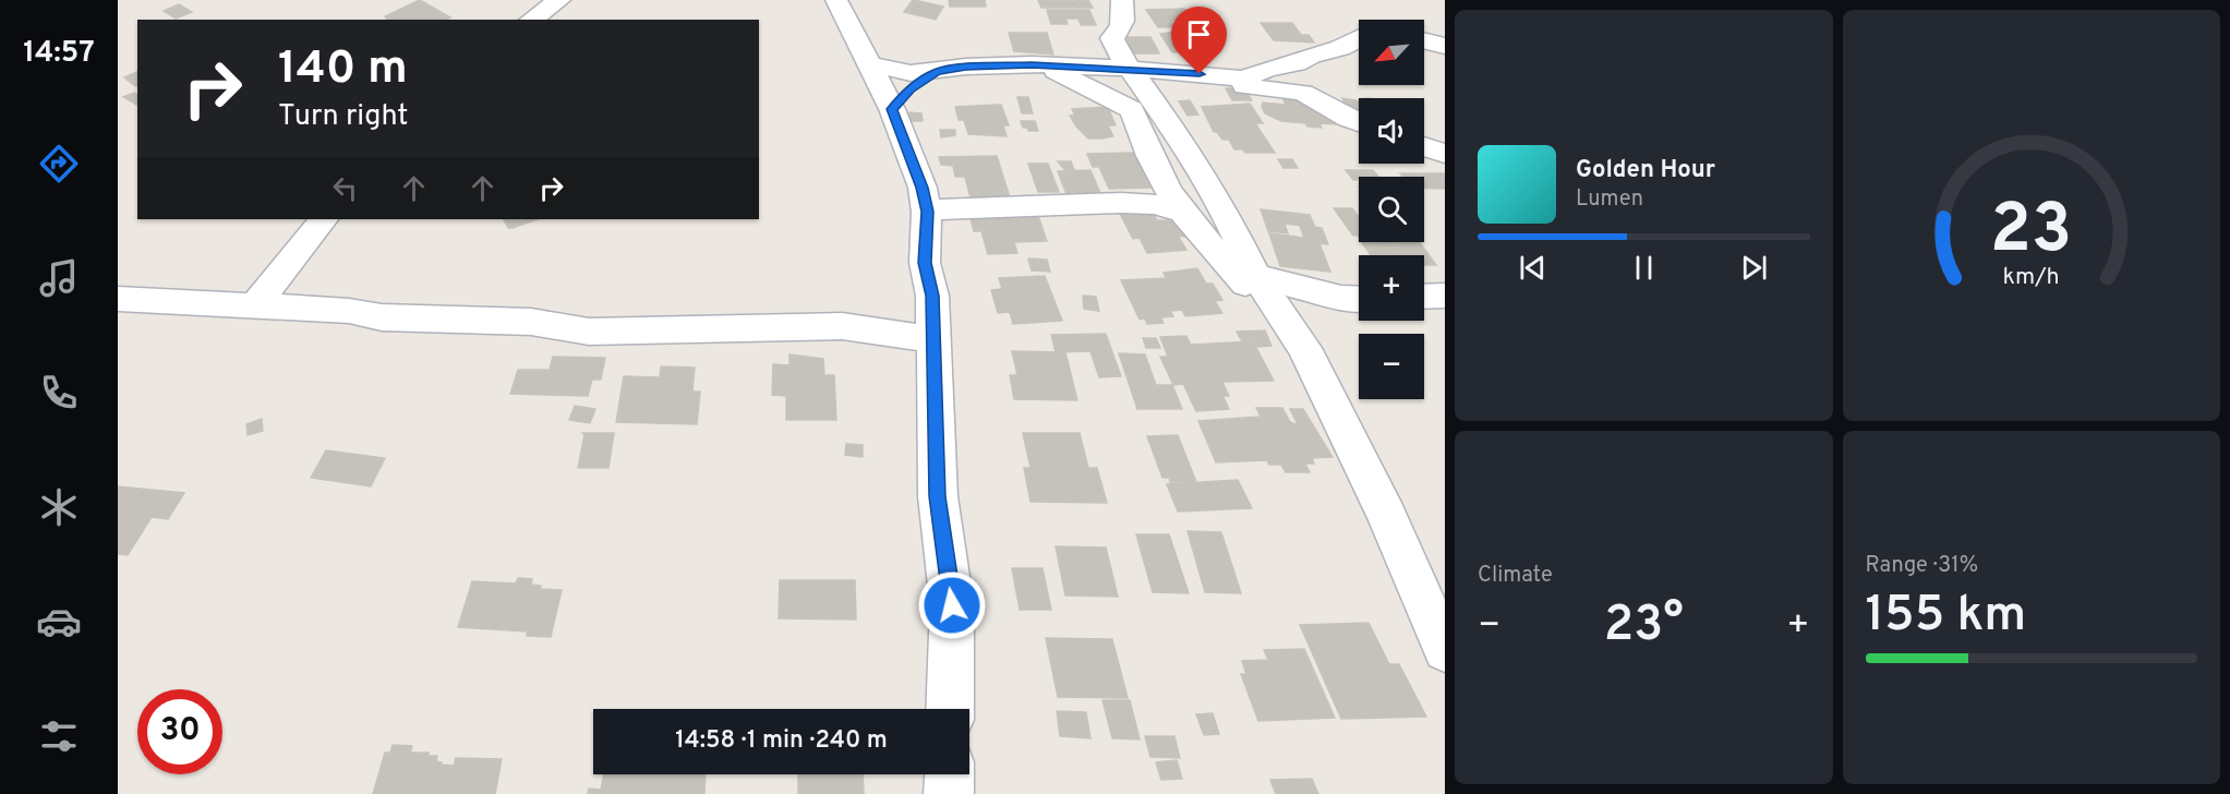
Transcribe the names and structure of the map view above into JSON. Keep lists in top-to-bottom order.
{
  "north": "bottom left",
  "page": {
    "tabs": "14:57",
    "map_buttons": ["+", "−"],
    "turn": ["140 m", "Turn right"],
    "song": ["Golden Hour", "Lumen"],
    "tile": [
      "Climate",
      ["Range · 31%", "155 km"]
    ],
    "heat": ["−", "23°", "+"],
    "limit": "30",
    "trip": "14:58 · 1 min · 240 m",
    "gauge": ["23", "km/h"]
  }
}
